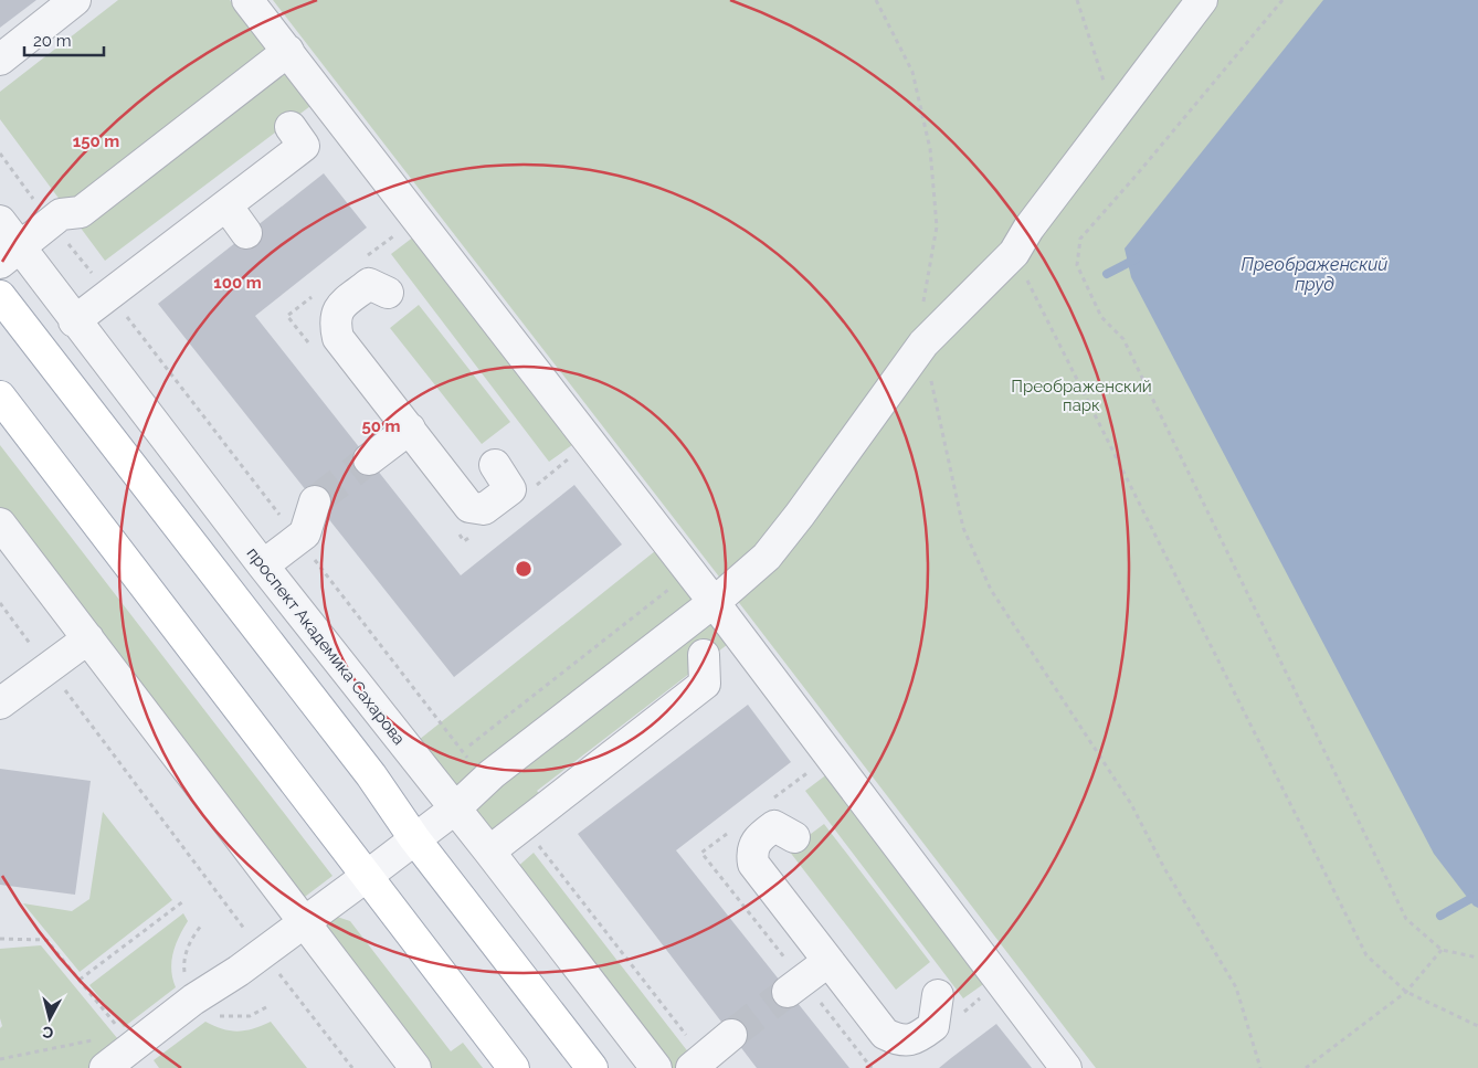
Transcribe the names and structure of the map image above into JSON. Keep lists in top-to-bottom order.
{
  "streets": {
    "street": ["проспект Академика Сахарова"]
  },
  "water": ["Преображенский пруд"],
  "parks": ["Преображенский парк"],
  "scale_bar": "20 m",
  "north": "bottom",
  "rings": ["150 m", "100 m", "50 m"]
}
